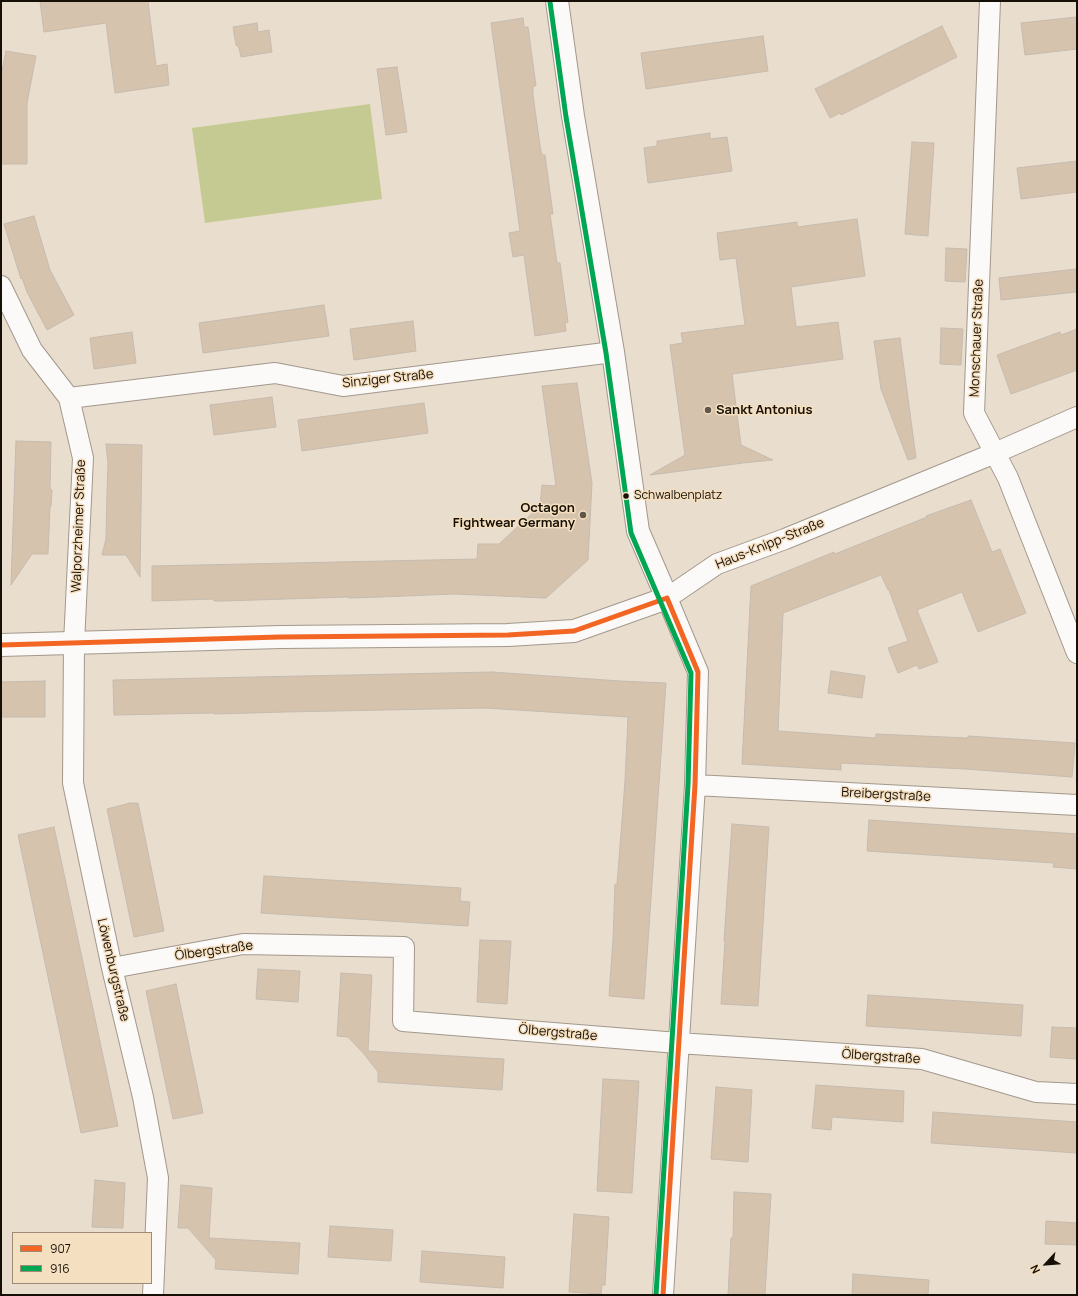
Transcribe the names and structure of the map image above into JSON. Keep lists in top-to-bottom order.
{
  "streets": {
    "street": [
      "Monschauer Straße",
      "Sinziger Straße",
      "Walporzheimer Straße",
      "Haus-Knipp-Straße",
      "Breibergstraße",
      "Ölbergstraße",
      "Löwenburgstraße"
    ]
  },
  "crossings": [
    ["Monschauer Straße", "Haus-Knipp-Straße"],
    ["Sinziger Straße", "Walporzheimer Straße"],
    ["Walporzheimer Straße", "Haus-Knipp-Straße"],
    ["Walporzheimer Straße", "Löwenburgstraße"],
    ["Haus-Knipp-Straße", "Löwenburgstraße"],
    ["Ölbergstraße", "Löwenburgstraße"]
  ],
  "places": ["Sankt Antonius", "Schwalbenplatz", "Octagon Fightwear Germany"],
  "lines": ["transit line 916", "transit line 907"],
  "legend": ["907", "916"],
  "north": "bottom left"
}
